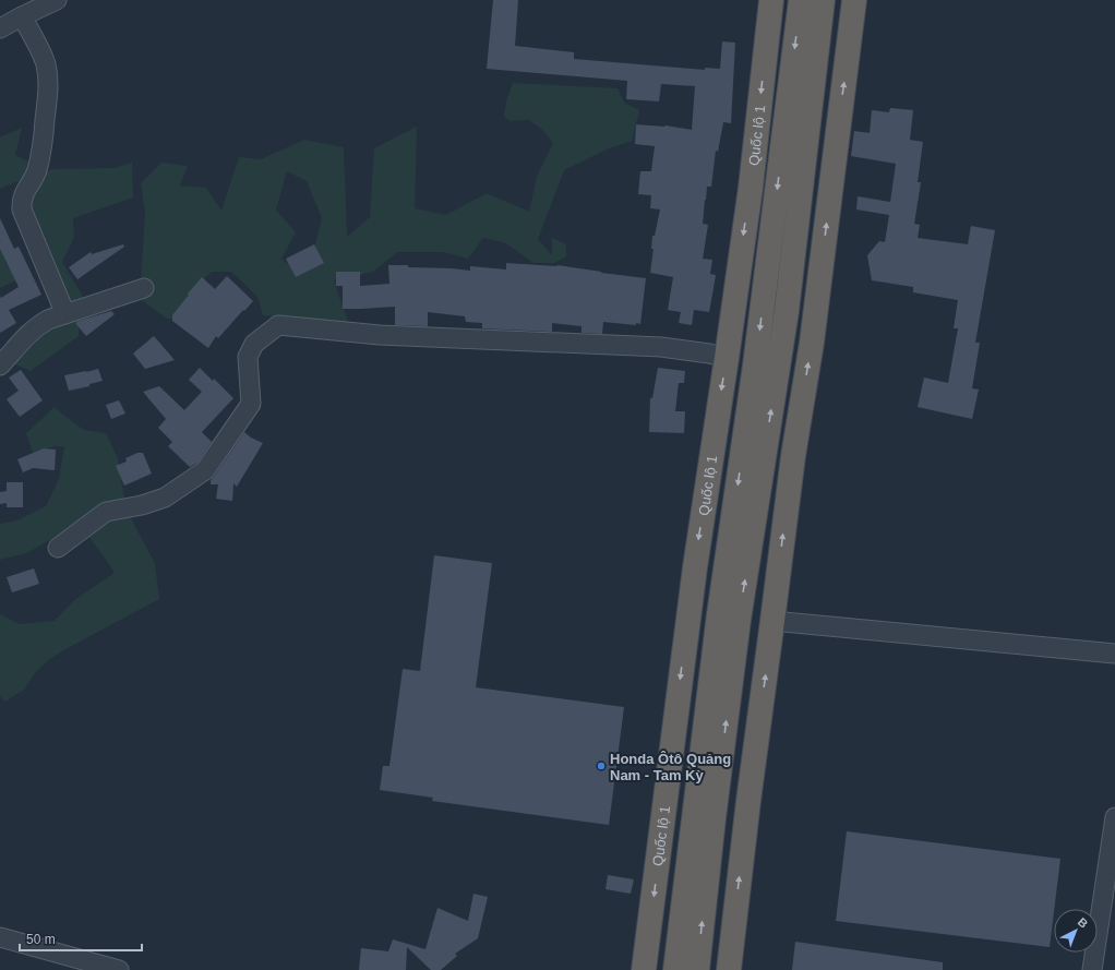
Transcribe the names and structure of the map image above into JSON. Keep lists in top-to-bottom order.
{
  "streets": {
    "highway": ["Quốc lộ 1"]
  },
  "places": ["Honda Ôtô Quảng Nam - Tam Kỳ"],
  "scale_bar": "50 m",
  "north": "top right"
}
